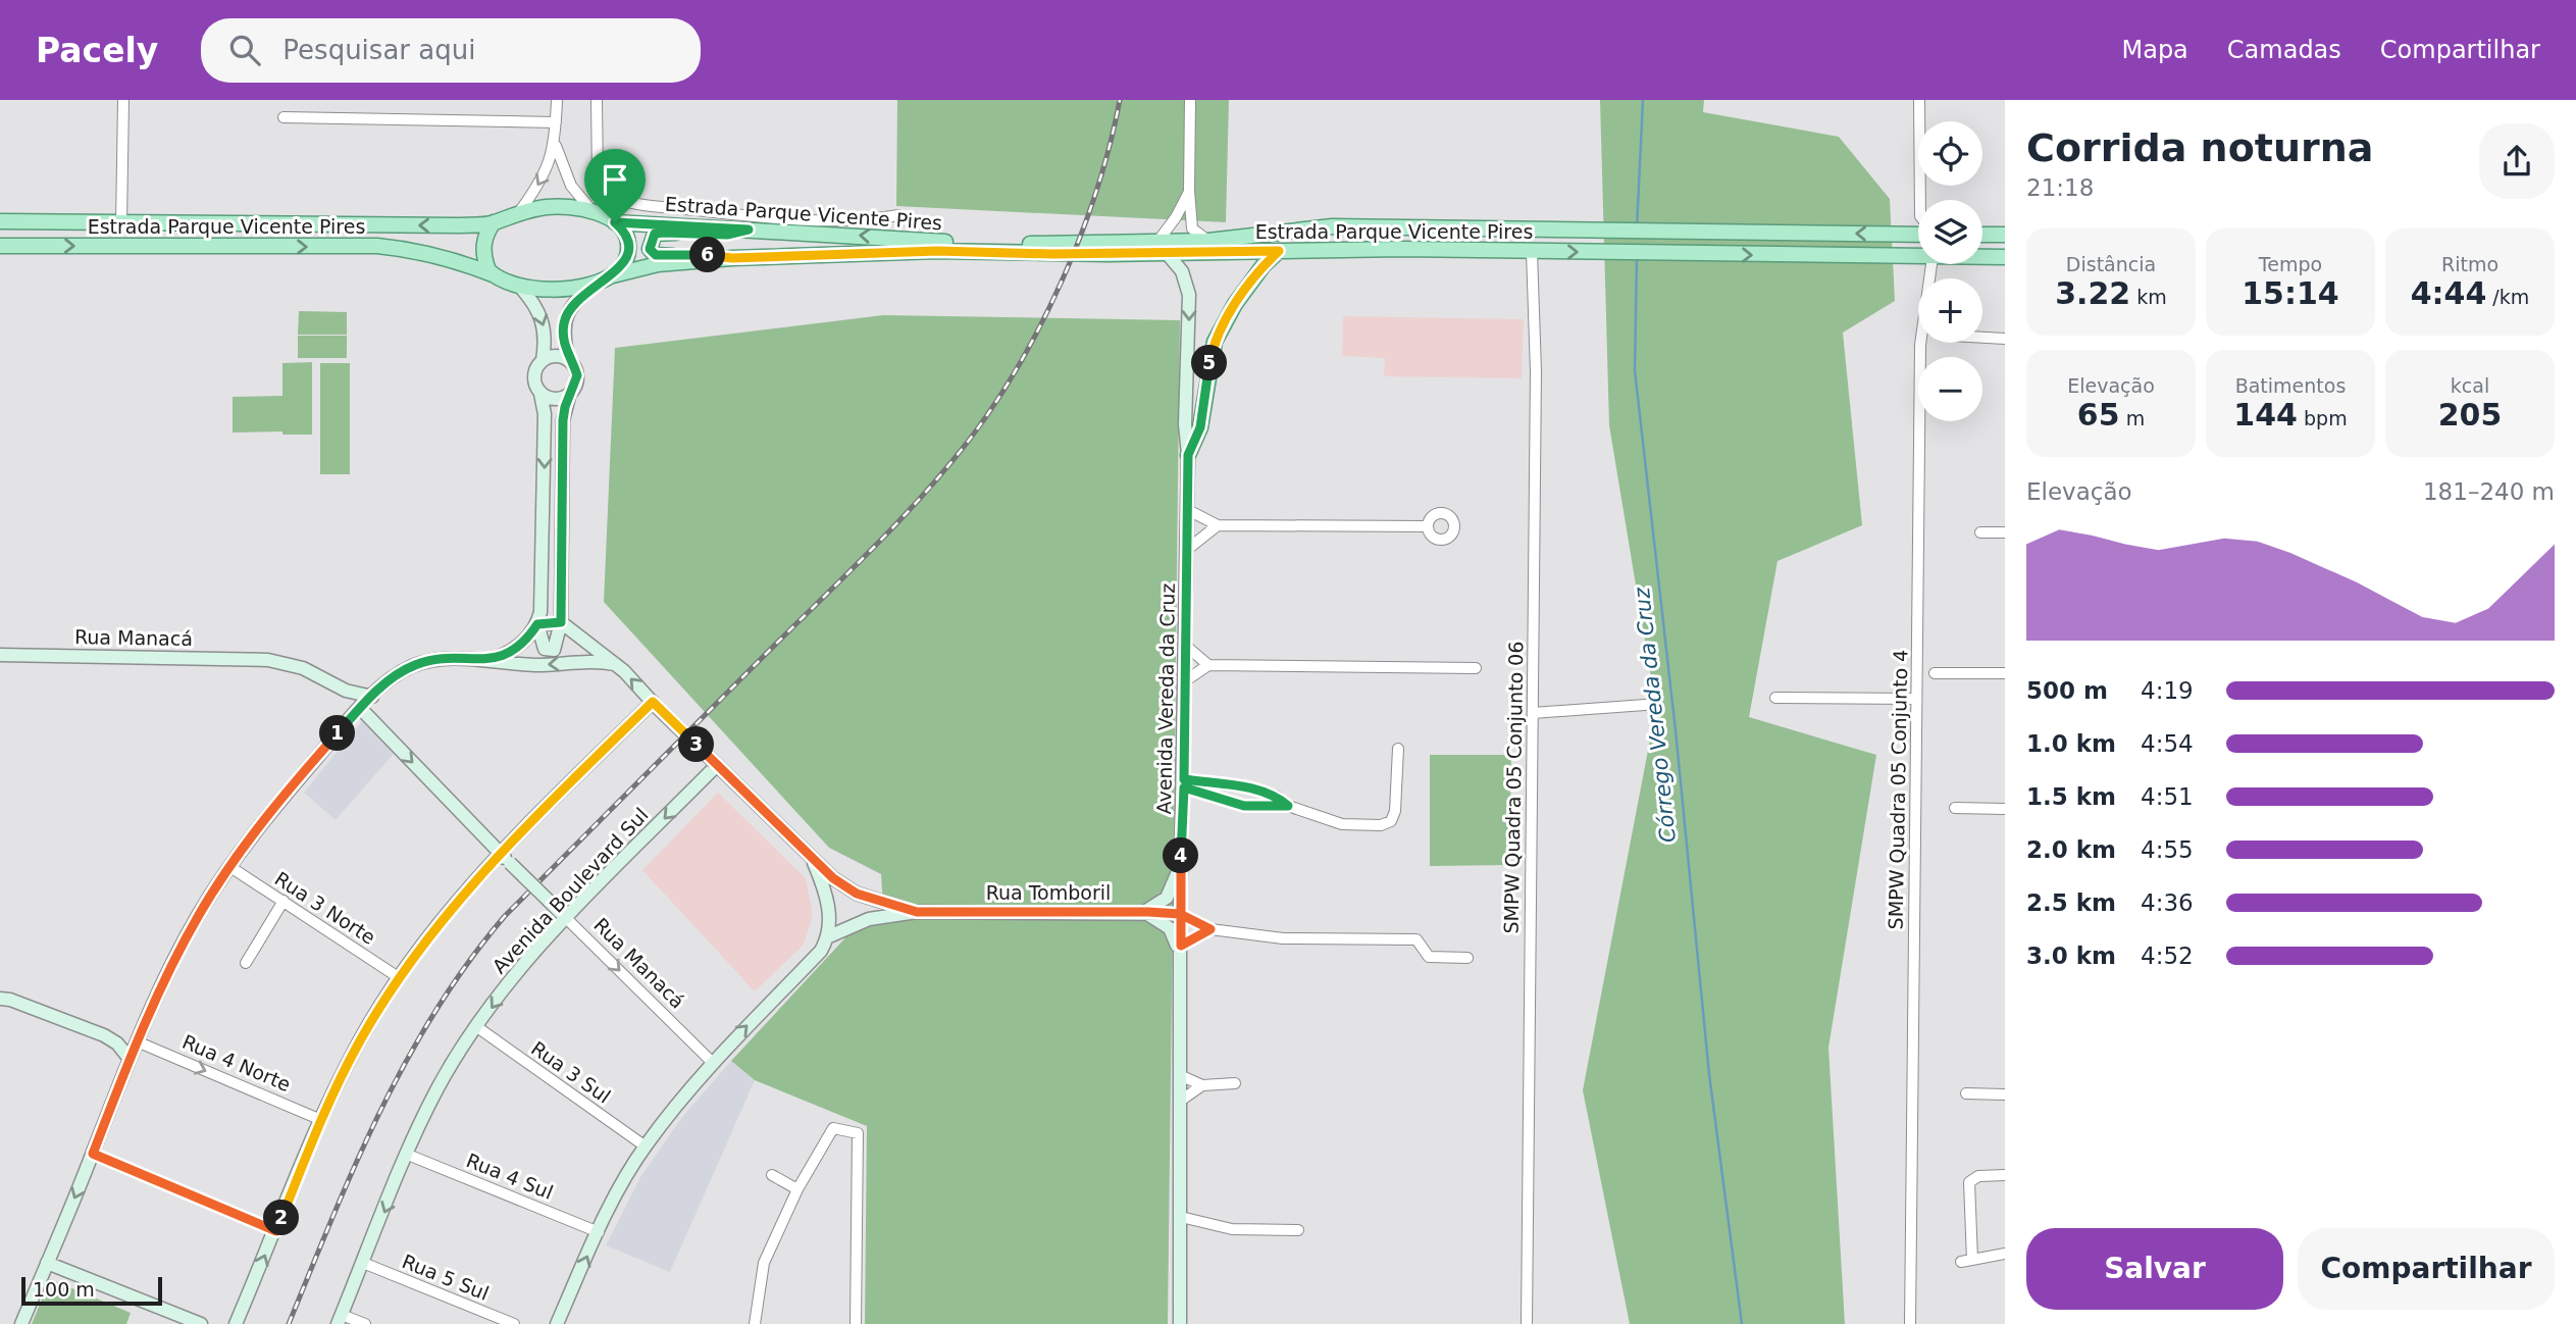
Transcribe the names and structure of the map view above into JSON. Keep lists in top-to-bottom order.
{
  "streets": {
    "main road": ["Estrada Parque Vicente Pires"],
    "street": [
      "Rua Manacá",
      "Avenida Vereda da Cruz",
      "SMPW Quadra 05 Conjunto 06",
      "SMPW Quadra 05 Conjunto 4",
      "Avenida Boulevard Sul",
      "Rua Tomboril",
      "Rua 3 Norte",
      "Rua 4 Norte",
      "Rua 3 Sul",
      "Rua 4 Sul",
      "Rua 5 Sul"
    ]
  },
  "crossings": [
    ["Estrada Parque Vicente Pires", "Avenida Vereda da Cruz"],
    ["Estrada Parque Vicente Pires", "SMPW Quadra 05 Conjunto 06"],
    ["Rua Manacá", "Avenida Boulevard Sul"],
    ["Avenida Vereda da Cruz", "Rua Tomboril"],
    ["Avenida Boulevard Sul", "Rua Tomboril"],
    ["Avenida Boulevard Sul", "Rua 3 Sul"],
    ["Avenida Boulevard Sul", "Rua 4 Sul"],
    ["Avenida Boulevard Sul", "Rua 5 Sul"]
  ],
  "one_way": ["Rua Manacá", "Rua 4 Norte"],
  "water": ["Córrego Vereda da Cruz"],
  "scale_bar": "100 m",
  "page": {
    "header": "Pacely",
    "search": "Pesquisar aqui",
    "nav": ["Mapa", "Camadas", "Compartilhar"],
    "heading": ["Corrida noturna", "21:18"],
    "map_buttons": ["+", "−"],
    "stats": [
      ["Distância", "3.22 km"],
      ["Tempo", "15:14"],
      ["Ritmo", "4:44 /km"],
      ["Elevação", "65 m"],
      ["Batimentos", "144 bpm"],
      ["kcal", "205"]
    ],
    "pins": [
      "6",
      "5",
      "1",
      "3",
      "4",
      "2"
    ],
    "chart": ["Elevação", "181–240 m"],
    "list": [
      {
        "name": "500 m",
        "note": "4:19"
      },
      {
        "name": "1.0 km",
        "note": "4:54"
      },
      {
        "name": "1.5 km",
        "note": "4:51"
      },
      {
        "name": "2.0 km",
        "note": "4:55"
      },
      {
        "name": "2.5 km",
        "note": "4:36"
      },
      {
        "name": "3.0 km",
        "note": "4:52"
      }
    ],
    "buttons": ["Salvar", "Compartilhar"],
    "scale": "100 m"
  }
}
